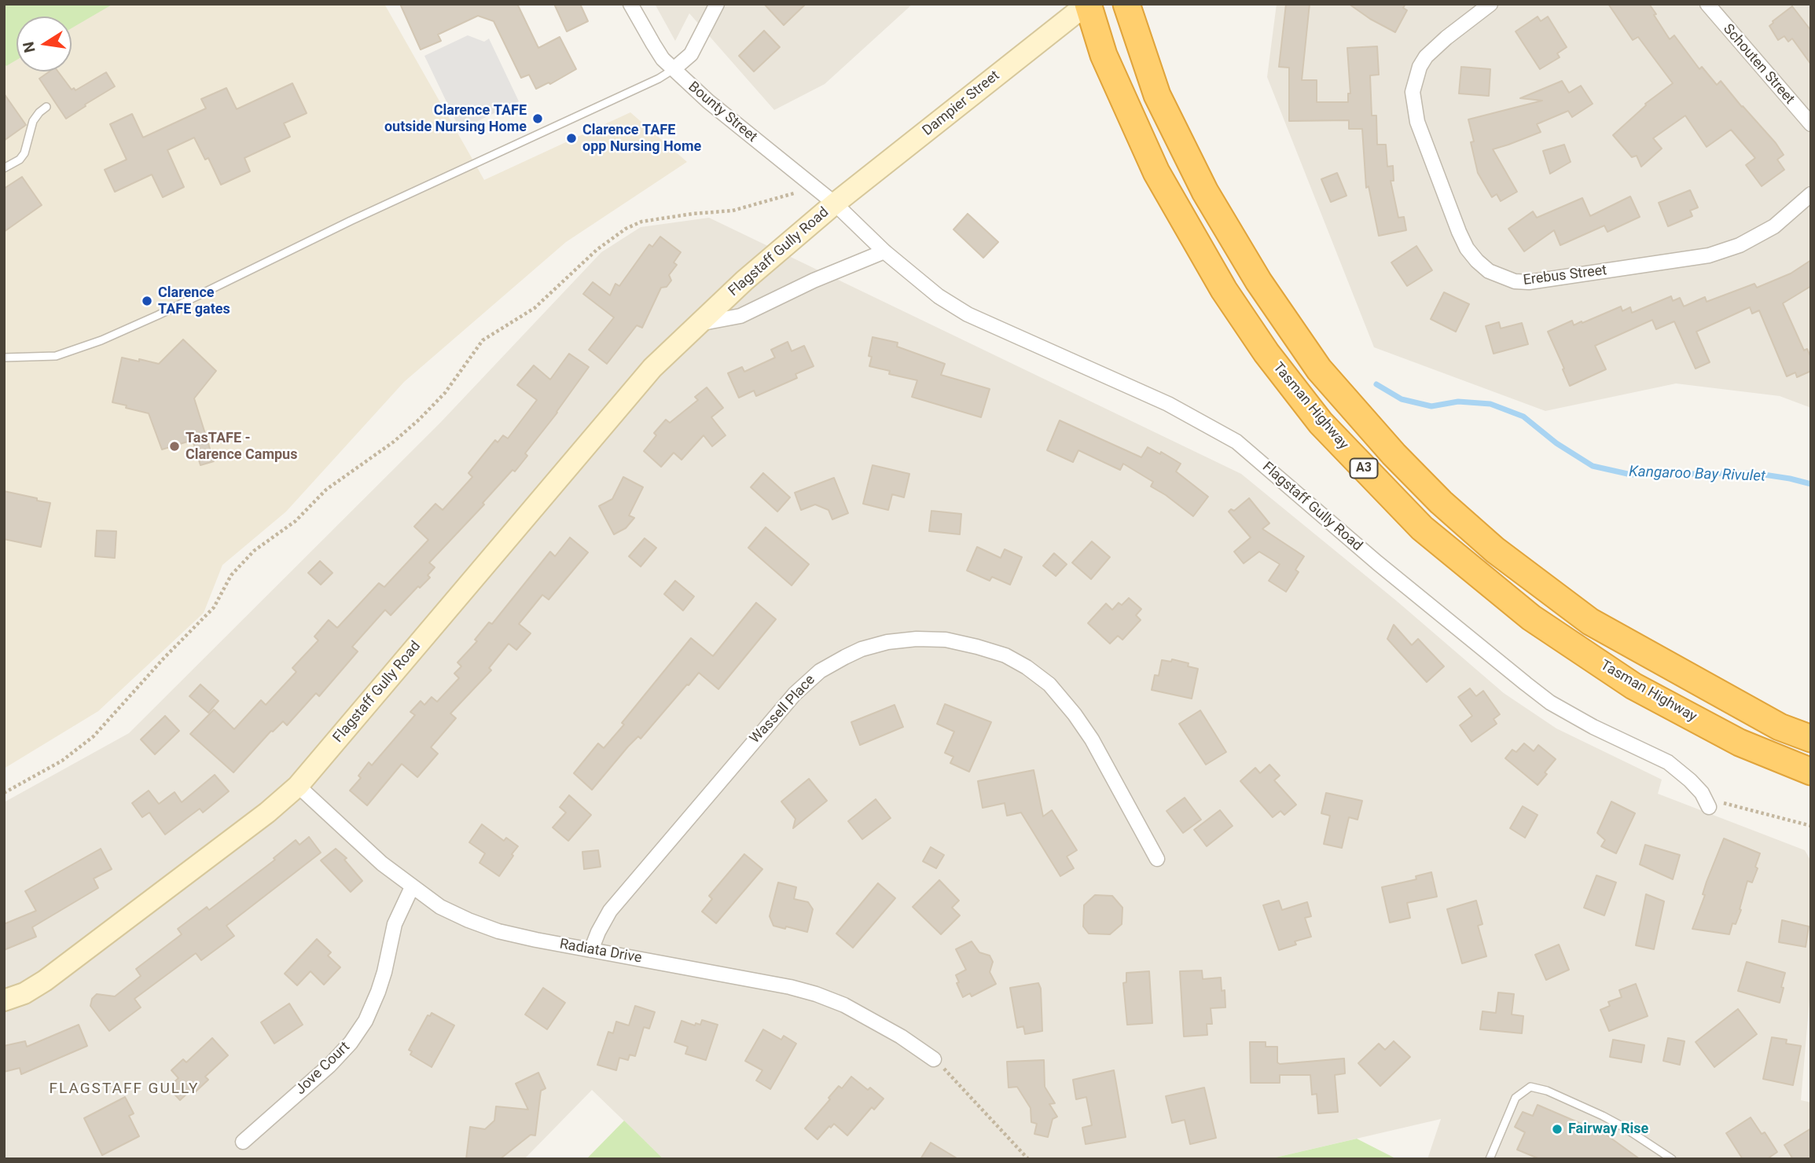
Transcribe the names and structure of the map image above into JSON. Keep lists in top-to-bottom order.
{
  "streets": {
    "highway": ["Tasman Highway", "A3"],
    "street": [
      "Schouten Street",
      "Dampier Street",
      "Bounty Street",
      "Flagstaff Gully Road",
      "Erebus Street",
      "Wassell Place",
      "Radiata Drive",
      "Jove Court"
    ]
  },
  "crossings": [
    ["Dampier Street", "Bounty Street"],
    ["Dampier Street", "Flagstaff Gully Road"],
    ["Dampier Street", "Tasman Highway"],
    ["Bounty Street", "Flagstaff Gully Road"],
    ["Flagstaff Gully Road", "Radiata Drive"],
    ["Wassell Place", "Radiata Drive"],
    ["Radiata Drive", "Jove Court"]
  ],
  "districts": ["FLAGSTAFF GULLY"],
  "water": ["Kangaroo Bay Rivulet"],
  "places": [
    "Clarence TAFE outside Nursing Home",
    "Clarence TAFE opp Nursing Home",
    "Clarence TAFE gates",
    "TasTAFE - Clarence Campus",
    "Fairway Rise"
  ],
  "north": "left"
}
